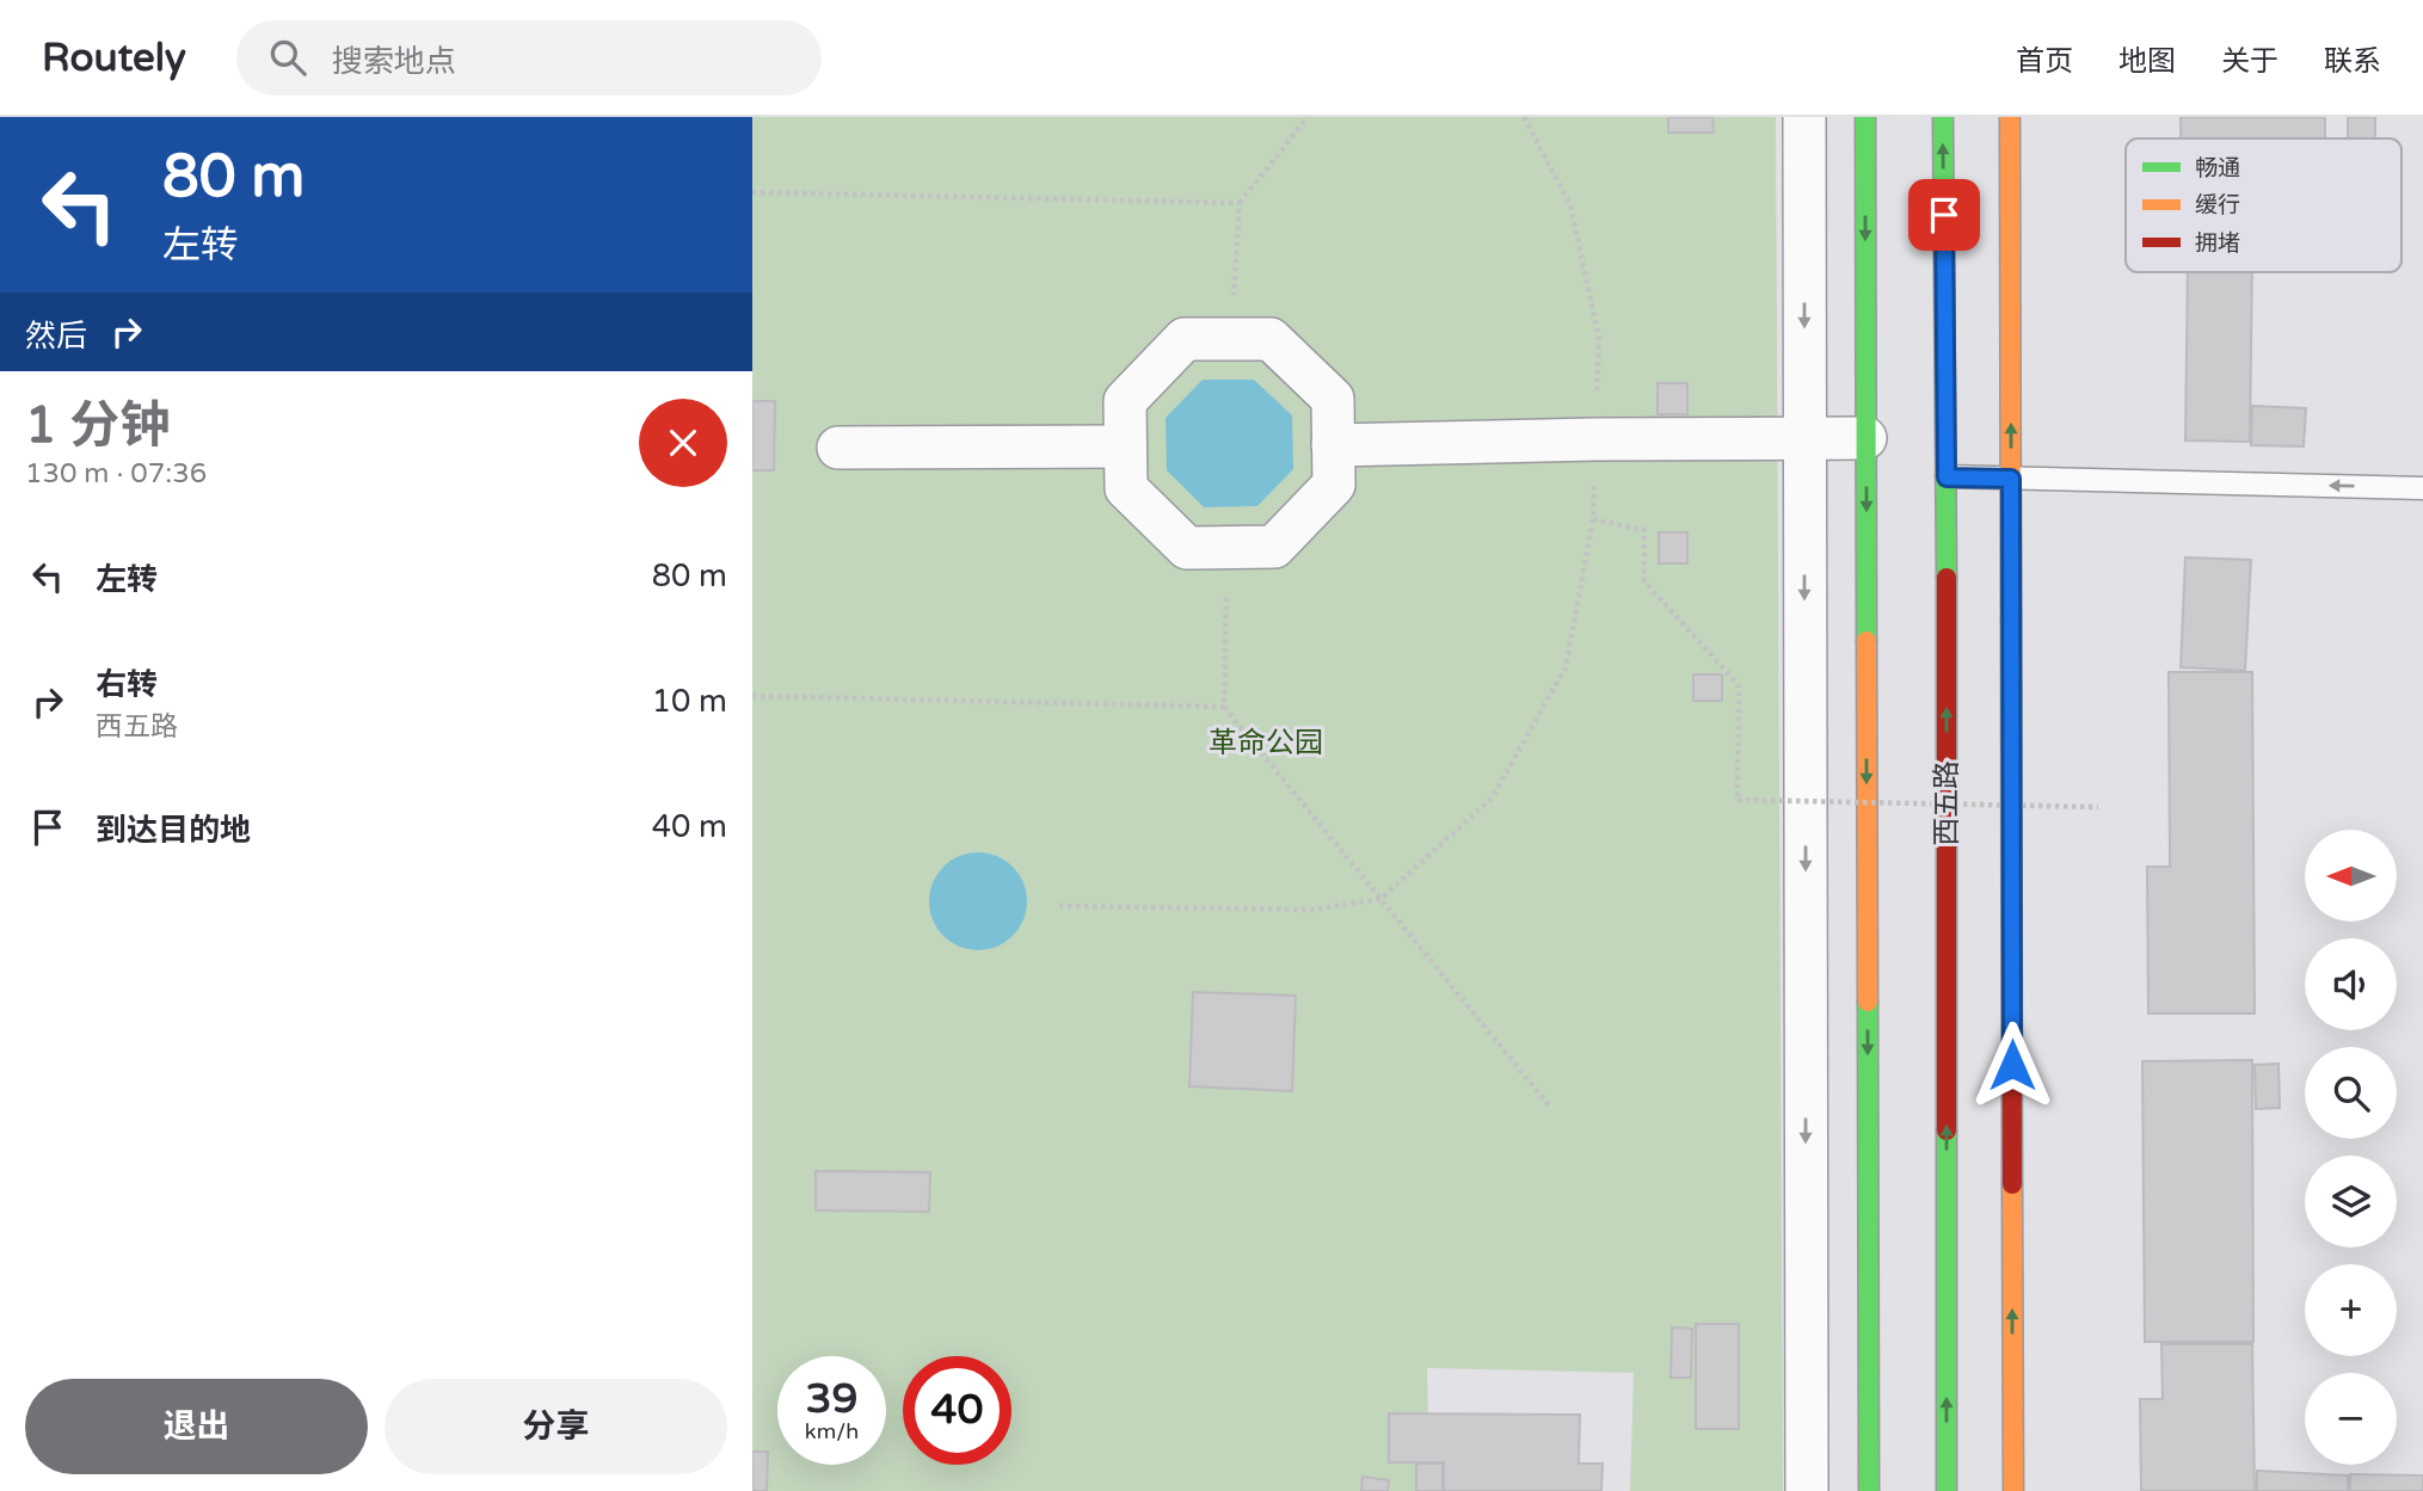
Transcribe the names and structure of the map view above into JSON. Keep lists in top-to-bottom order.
{
  "streets": {
    "main road": ["西五路"]
  },
  "parks": ["革命公园"],
  "legend": ["畅通", "缓行", "拥堵"],
  "north": "left",
  "page": {
    "header": "Routely",
    "search": "搜索地点",
    "nav": [
      "首页",
      "地图",
      "关于",
      "联系"
    ],
    "turn": ["80 m", "左转"],
    "then": "然后",
    "heading": ["1 分钟", "130 m · 07:36"],
    "list": [
      {
        "name": "左转",
        "value": "80 m"
      },
      {
        "name": "右转",
        "note": "西五路",
        "value": "10 m"
      },
      {
        "name": "到达目的地",
        "value": "40 m"
      }
    ],
    "map_buttons": ["+", "−"],
    "speed": "39 km/h",
    "limit": "40",
    "buttons": ["退出", "分享"]
  }
}
